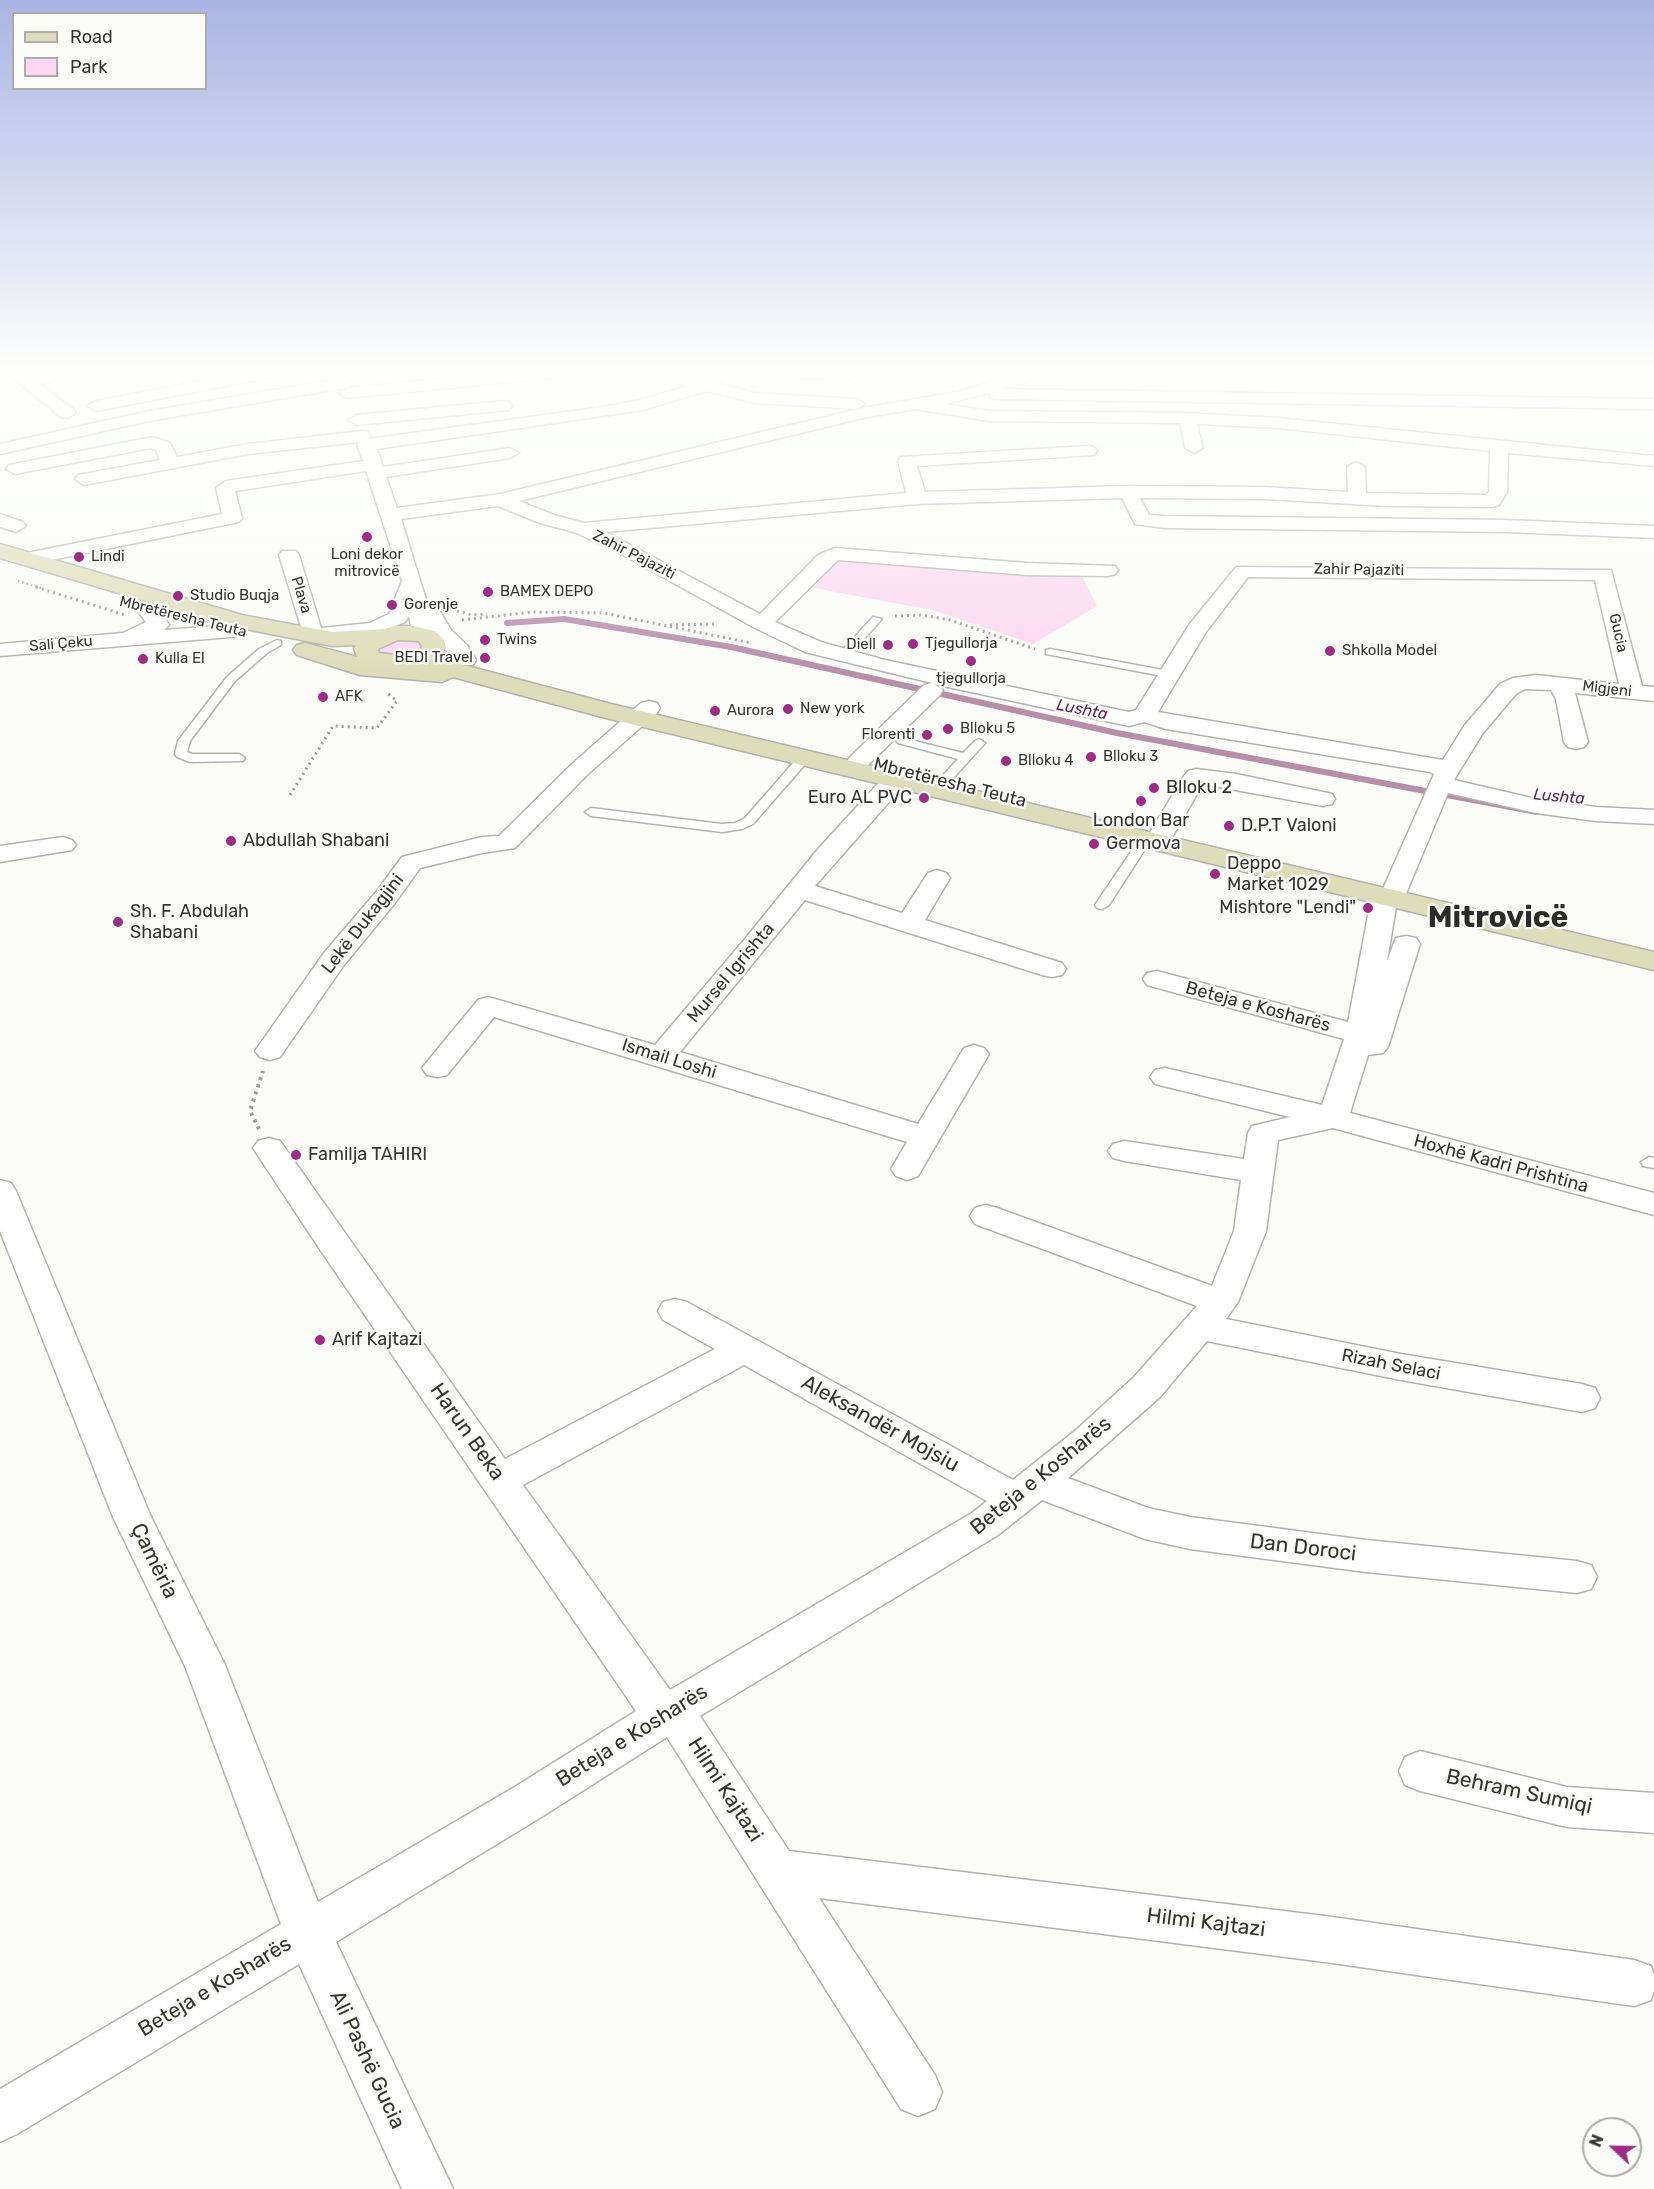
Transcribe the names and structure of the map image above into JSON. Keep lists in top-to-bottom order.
{
  "streets": {
    "main road": ["Mbretëresha Teuta"],
    "street": [
      "Zahir Pajaziti",
      "Plava",
      "Gucia",
      "Sali Çeku",
      "Migjeni",
      "Lekë Dukagjini",
      "Mursel Igrishta",
      "Beteja e Kosharës",
      "Ismail Loshi",
      "Hoxhë Kadri Prishtina",
      "Rizah Selaci",
      "Aleksandër Mojsiu",
      "Harun Beka",
      "Dan Doroci",
      "Çamëria",
      "Hilmi Kajtazi",
      "Behram Sumiqi",
      "Ali Pashë Gucia"
    ]
  },
  "crossings": [
    ["Zahir Pajaziti", "Gucia"],
    ["Plava", "Mbretëresha Teuta"],
    ["Mbretëresha Teuta", "Sali Çeku"],
    ["Mbretëresha Teuta", "Lekë Dukagjini"],
    ["Mbretëresha Teuta", "Mursel Igrishta"],
    ["Gucia", "Migjeni"],
    ["Mursel Igrishta", "Ismail Loshi"],
    ["Beteja e Kosharës", "Hoxhë Kadri Prishtina"],
    ["Beteja e Kosharës", "Rizah Selaci"],
    ["Beteja e Kosharës", "Aleksandër Mojsiu"],
    ["Beteja e Kosharës", "Harun Beka"],
    ["Beteja e Kosharës", "Dan Doroci"],
    ["Beteja e Kosharës", "Çamëria"],
    ["Beteja e Kosharës", "Hilmi Kajtazi"],
    ["Beteja e Kosharës", "Ali Pashë Gucia"],
    ["Aleksandër Mojsiu", "Dan Doroci"],
    ["Harun Beka", "Hilmi Kajtazi"],
    ["Çamëria", "Ali Pashë Gucia"]
  ],
  "districts": ["Mitrovicë"],
  "water": ["Lushta"],
  "places": [
    "Loni dekor mitrovicë",
    "Lindi",
    "BAMEX DEPO",
    "Studio Buqja",
    "Gorenje",
    "Twins",
    "Tjegullorja",
    "Diell",
    "Shkolla Model",
    "BEDI Travel",
    "Kulla El",
    "tjegullorja",
    "AFK",
    "New york",
    "Aurora",
    "Blloku 5",
    "Florenti",
    "Blloku 3",
    "Blloku 4",
    "Blloku 2",
    "Euro AL PVC",
    "London Bar",
    "D.P.T Valoni",
    "Abdullah Shabani",
    "Germova",
    "Deppo Market 1029",
    "Mishtore \"Lendi\"",
    "Sh. F. Abdulah Shabani",
    "Familja TAHIRI",
    "Arif Kajtazi"
  ],
  "legend": ["Road", "Park"],
  "north": "left"
}
